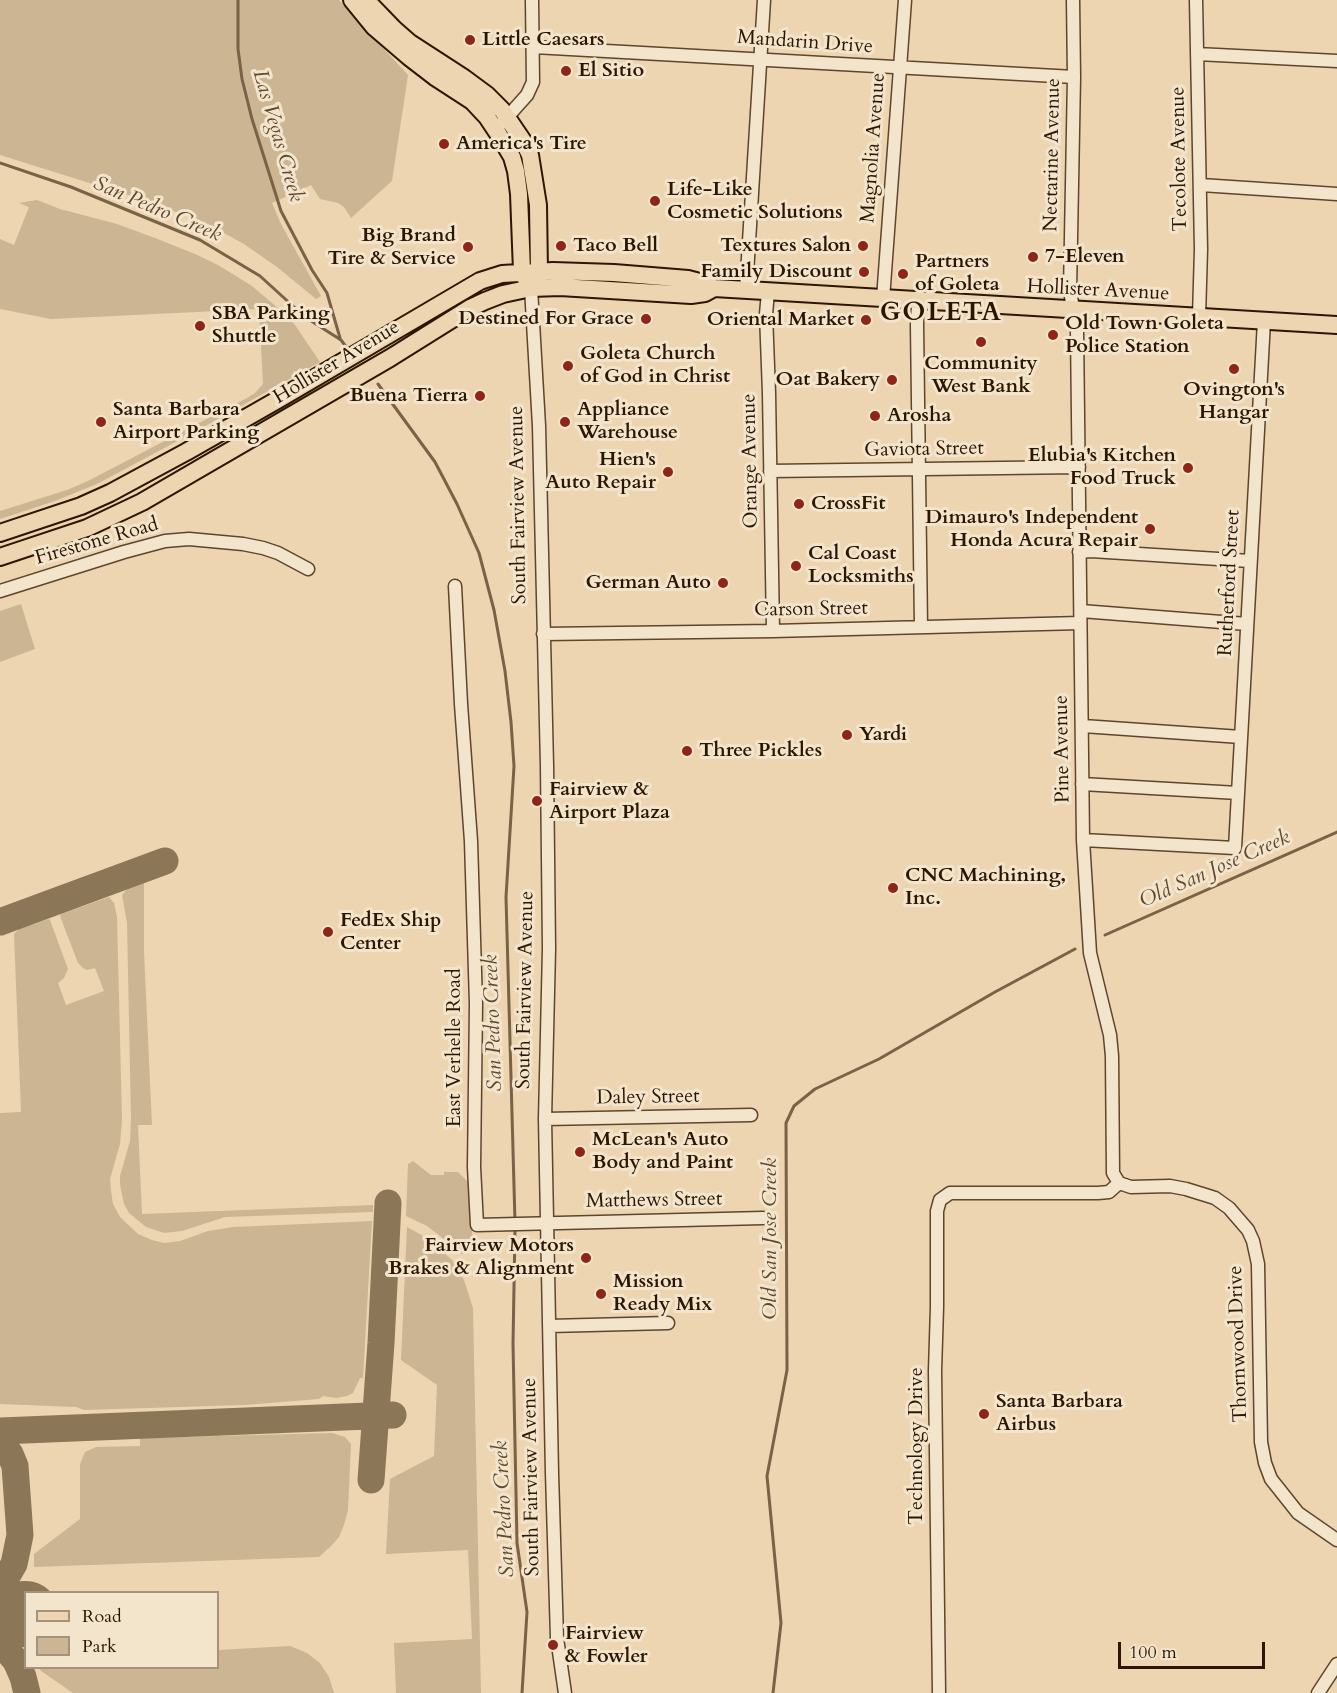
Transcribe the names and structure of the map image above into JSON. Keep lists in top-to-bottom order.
{
  "streets": {
    "main road": ["Hollister Avenue", "South Fairview Avenue"],
    "street": [
      "Mandarin Drive",
      "Magnolia Avenue",
      "Nectarine Avenue",
      "Tecolote Avenue",
      "Gaviota Street",
      "Orange Avenue",
      "Firestone Road",
      "Rutherford Street",
      "Carson Street",
      "Pine Avenue",
      "East Verhelle Road",
      "Daley Street",
      "Matthews Street",
      "Thornwood Drive",
      "Technology Drive"
    ]
  },
  "crossings": [
    ["Mandarin Drive", "Magnolia Avenue"],
    ["Mandarin Drive", "Nectarine Avenue"],
    ["Magnolia Avenue", "Hollister Avenue"],
    ["Nectarine Avenue", "Hollister Avenue"],
    ["Nectarine Avenue", "Pine Avenue"],
    ["Tecolote Avenue", "Hollister Avenue"],
    ["Hollister Avenue", "Orange Avenue"],
    ["Hollister Avenue", "South Fairview Avenue"],
    ["Hollister Avenue", "Rutherford Street"],
    ["Hollister Avenue", "Pine Avenue"],
    ["Gaviota Street", "Orange Avenue"],
    ["Gaviota Street", "Pine Avenue"],
    ["Orange Avenue", "Carson Street"],
    ["South Fairview Avenue", "Carson Street"],
    ["South Fairview Avenue", "East Verhelle Road"],
    ["South Fairview Avenue", "Daley Street"],
    ["South Fairview Avenue", "Matthews Street"],
    ["Rutherford Street", "Carson Street"],
    ["Rutherford Street", "Pine Avenue"],
    ["Carson Street", "Pine Avenue"],
    ["Pine Avenue", "Thornwood Drive"],
    ["East Verhelle Road", "Matthews Street"],
    ["Thornwood Drive", "Technology Drive"]
  ],
  "districts": ["GOLETA"],
  "water": ["Las Vegas Creek", "San Pedro Creek", "Old San Jose Creek"],
  "places": [
    "Little Caesars",
    "El Sitio",
    "America's Tire",
    "Life-Like Cosmetic Solutions",
    "Taco Bell",
    "Textures Salon",
    "Big Brand Tire & Service",
    "7-Eleven",
    "Family Discount",
    "Partners of Goleta",
    "Destined For Grace",
    "Oriental Market",
    "SBA Parking Shuttle",
    "Old Town Goleta Police Station",
    "Community West Bank",
    "Goleta Church of God in Christ",
    "Ovington's Hangar",
    "Oat Bakery",
    "Buena Tierra",
    "Arosha",
    "Santa Barbara Airport Parking",
    "Appliance Warehouse",
    "Elubia's Kitchen Food Truck",
    "Hien's Auto Repair",
    "CrossFit",
    "Dimauro's Independent Honda Acura Repair",
    "Cal Coast Locksmiths",
    "German Auto",
    "Yardi",
    "Three Pickles",
    "Fairview & Airport Plaza",
    "CNC Machining, Inc.",
    "FedEx Ship Center",
    "McLean's Auto Body and Paint",
    "Fairview Motors Brakes & Alignment",
    "Mission Ready Mix",
    "Santa Barbara Airbus",
    "Fairview & Fowler"
  ],
  "legend": ["Road", "Park"],
  "scale_bar": "100 m"
}
